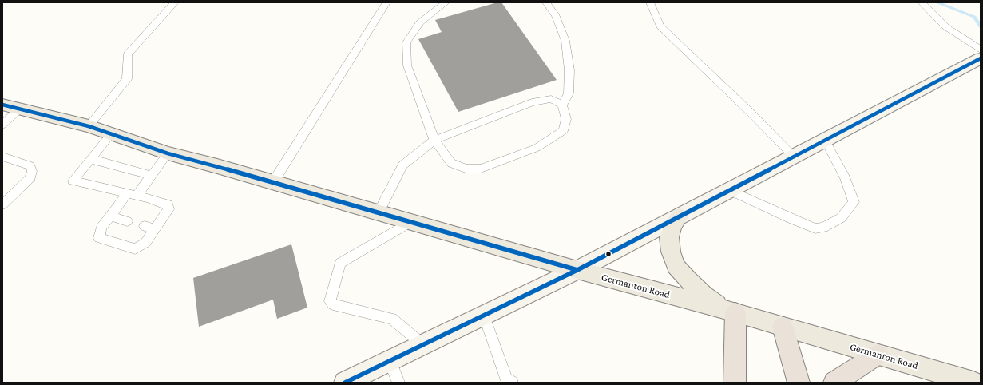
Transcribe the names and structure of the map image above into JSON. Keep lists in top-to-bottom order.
{
  "streets": {
    "main road": ["Germanton Road"]
  }
}
